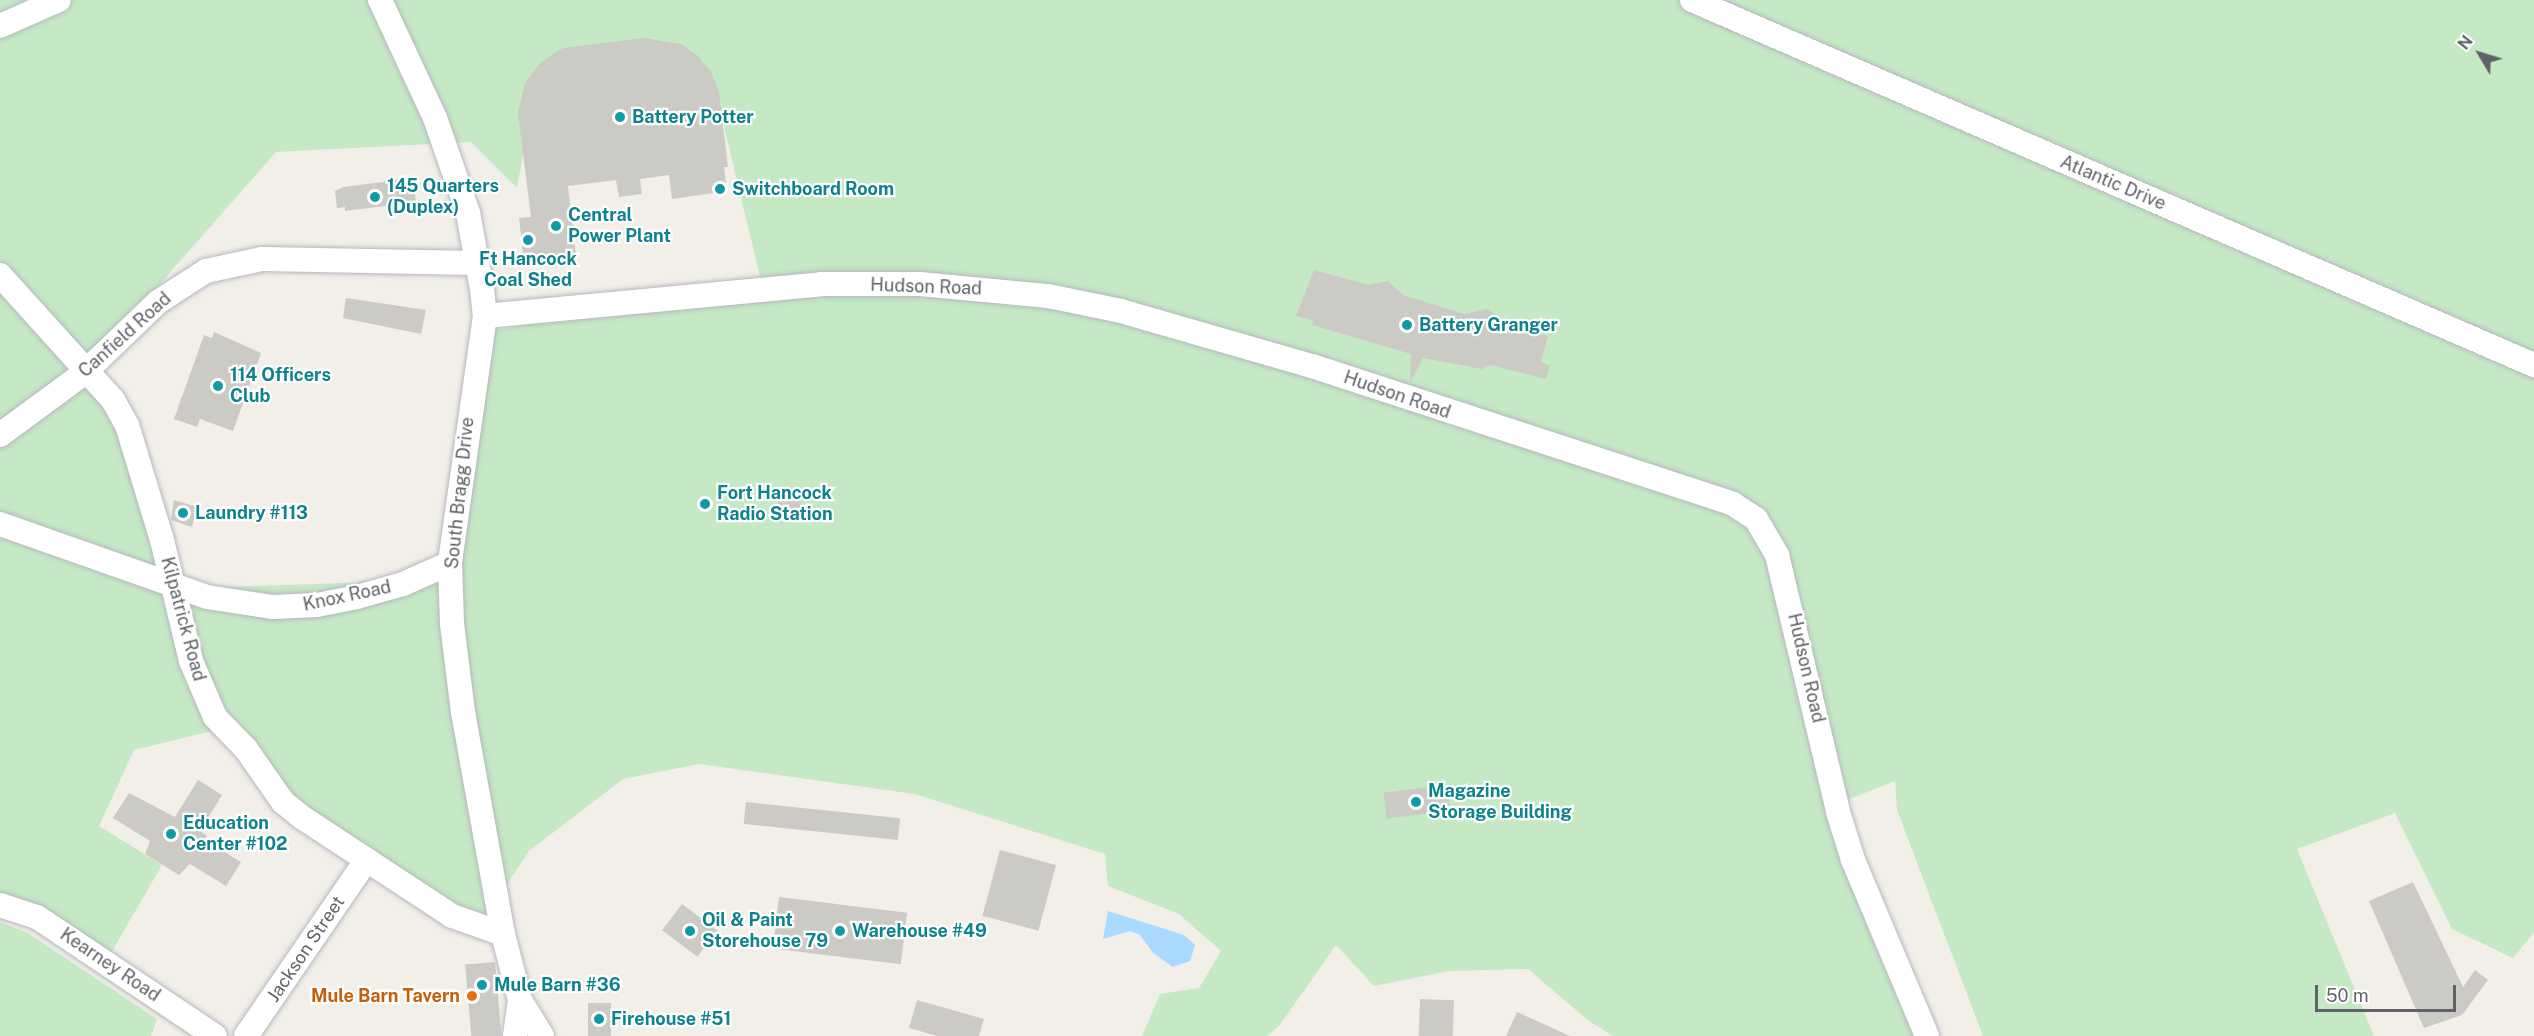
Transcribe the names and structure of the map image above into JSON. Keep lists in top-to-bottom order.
{
  "streets": {
    "street": [
      "Atlantic Drive",
      "Hudson Road",
      "Canfield Road",
      "South Bragg Drive",
      "Knox Road",
      "Kilpatrick Road",
      "Jackson Street",
      "Kearney Road"
    ]
  },
  "crossings": [
    ["Hudson Road", "South Bragg Drive"],
    ["Canfield Road", "South Bragg Drive"],
    ["Canfield Road", "Kilpatrick Road"],
    ["South Bragg Drive", "Knox Road"],
    ["South Bragg Drive", "Kilpatrick Road"],
    ["Knox Road", "Kilpatrick Road"],
    ["Kilpatrick Road", "Jackson Street"]
  ],
  "places": [
    "Battery Potter",
    "Switchboard Room",
    "145 Quarters (Duplex)",
    "Central Power Plant",
    "Ft Hancock Coal Shed",
    "Battery Granger",
    "114 Officers Club",
    "Fort Hancock Radio Station",
    "Laundry #113",
    "Magazine Storage Building",
    "Education Center #102",
    "Oil & Paint Storehouse 79",
    "Warehouse #49",
    "Mule Barn #36",
    "Mule Barn Tavern",
    "Firehouse #51"
  ],
  "scale_bar": "50 m",
  "north": "top left"
}
